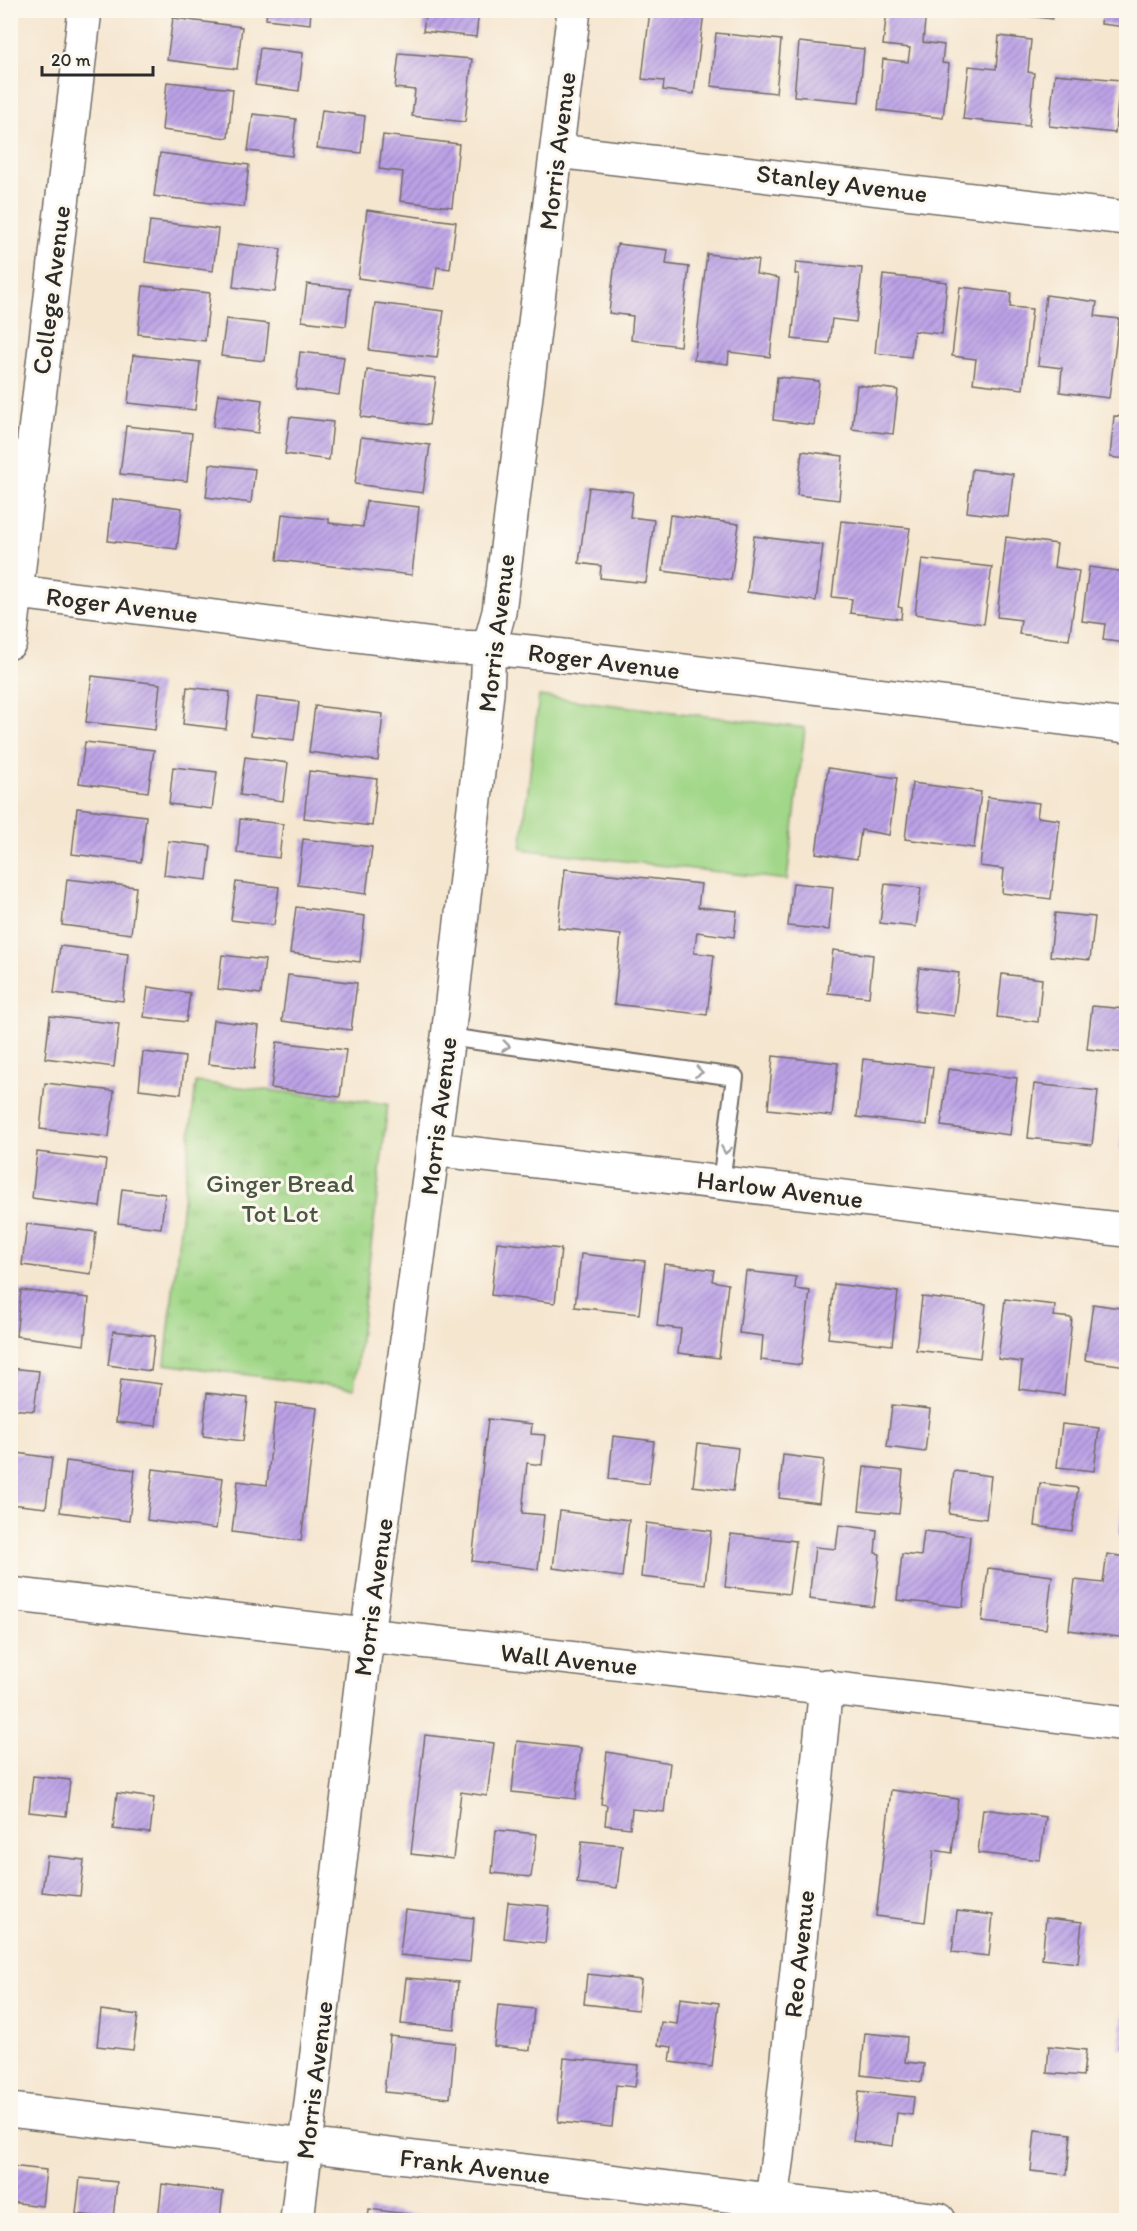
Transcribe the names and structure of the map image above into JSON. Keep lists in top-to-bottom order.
{
  "streets": {
    "street": [
      "Morris Avenue",
      "Stanley Avenue",
      "College Avenue",
      "Roger Avenue",
      "Harlow Avenue",
      "Wall Avenue",
      "Reo Avenue",
      "Frank Avenue"
    ]
  },
  "crossings": [
    ["Morris Avenue", "Stanley Avenue"],
    ["Morris Avenue", "Roger Avenue"],
    ["Morris Avenue", "Harlow Avenue"],
    ["Morris Avenue", "Wall Avenue"],
    ["Morris Avenue", "Frank Avenue"],
    ["College Avenue", "Roger Avenue"],
    ["Wall Avenue", "Reo Avenue"],
    ["Reo Avenue", "Frank Avenue"]
  ],
  "parks": ["Ginger Bread Tot Lot"],
  "scale_bar": "20 m"
}
